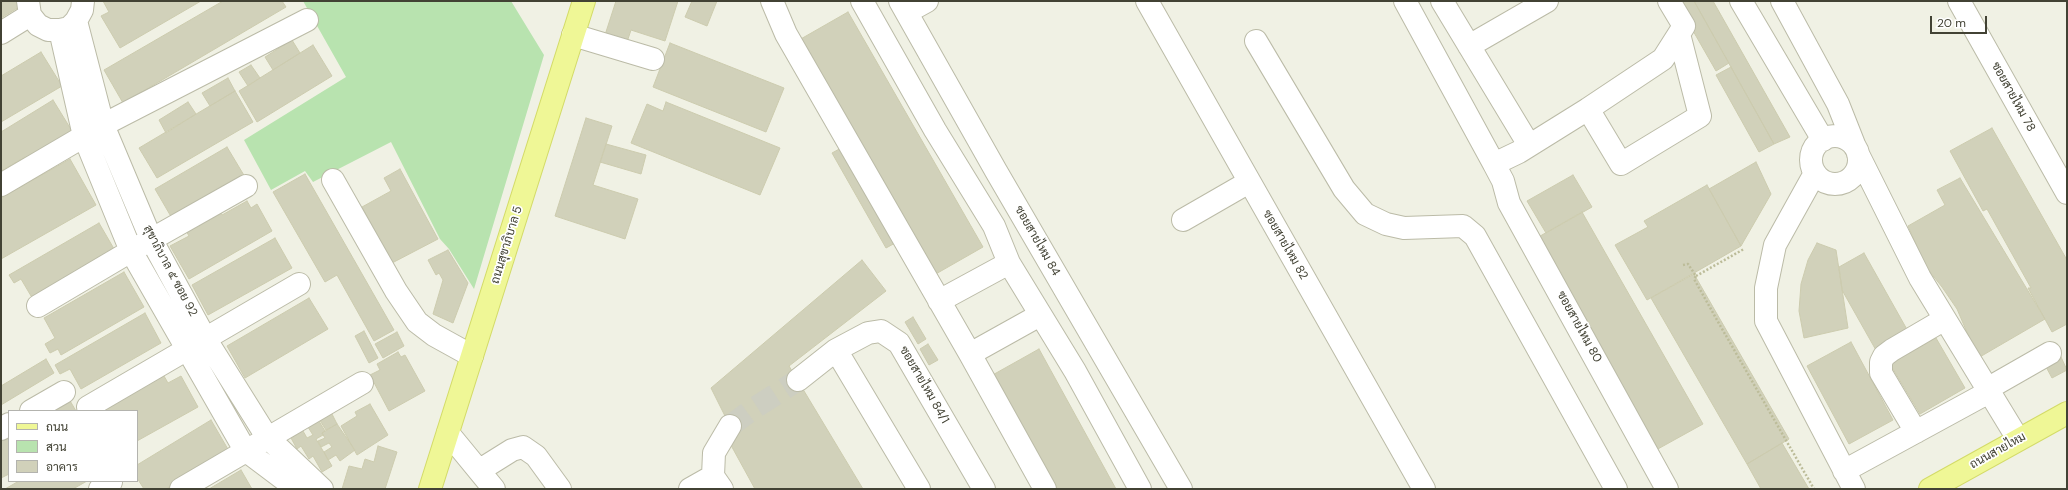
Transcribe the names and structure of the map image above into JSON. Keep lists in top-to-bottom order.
{
  "streets": {
    "main road": ["ถนนสุขาภิบาล 5", "ถนนสายไหม"],
    "street": [
      "ซอยสายไหม 78",
      "ซอยสายไหม 84",
      "ซอยสายไหม 82",
      "สุขาภิบาล ๕ ซอย 92",
      "ซอยสายไหม 80",
      "ซอยสายไหม 84/1"
    ]
  },
  "legend": ["ถนน", "สวน", "อาคาร"],
  "scale_bar": "20 m"
}
